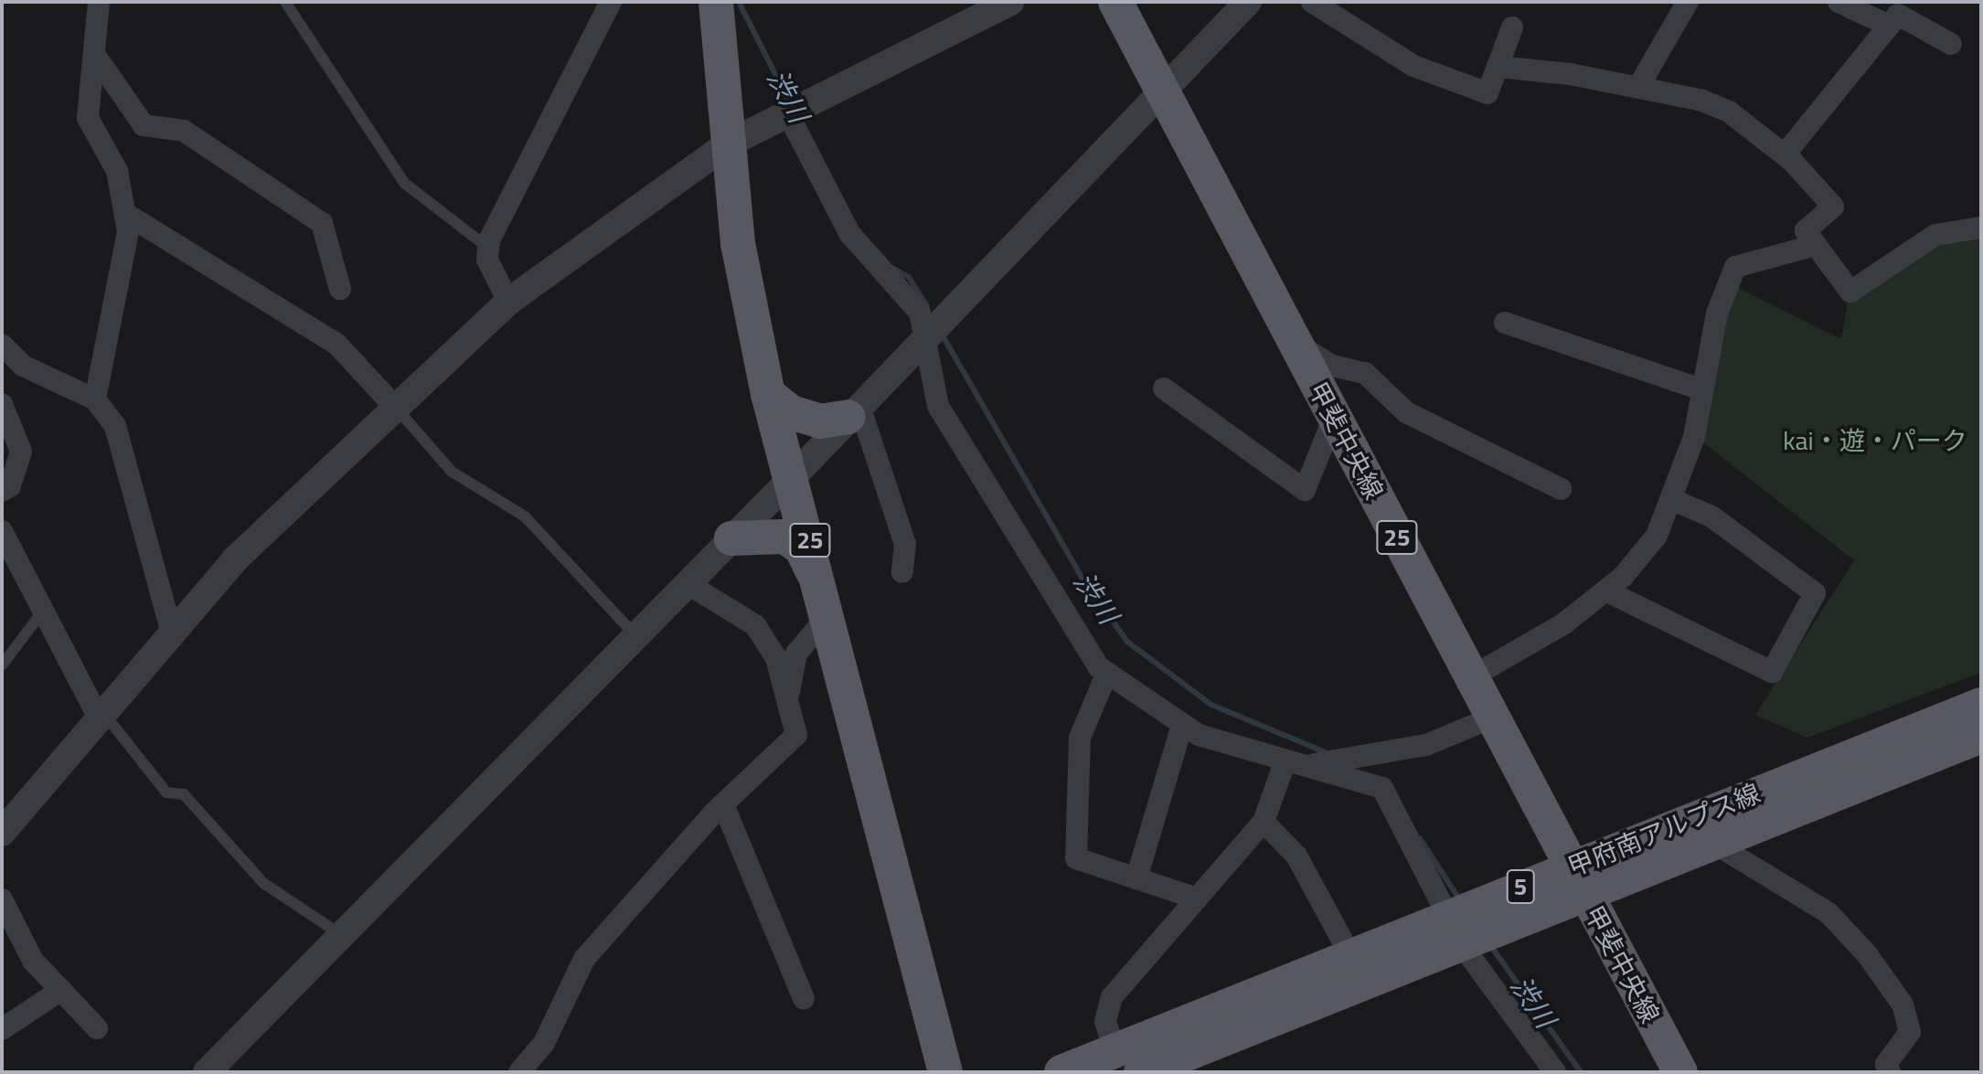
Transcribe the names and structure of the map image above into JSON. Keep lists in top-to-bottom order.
{
  "streets": {
    "main road": [
      "甲斐中央線",
      "25",
      "甲府南アルプス線",
      "5"
    ]
  },
  "crossings": [
    ["甲斐中央線", "甲府南アルプス線"]
  ],
  "water": ["渋川"],
  "parks": ["kai・遊・パーク"]
}
